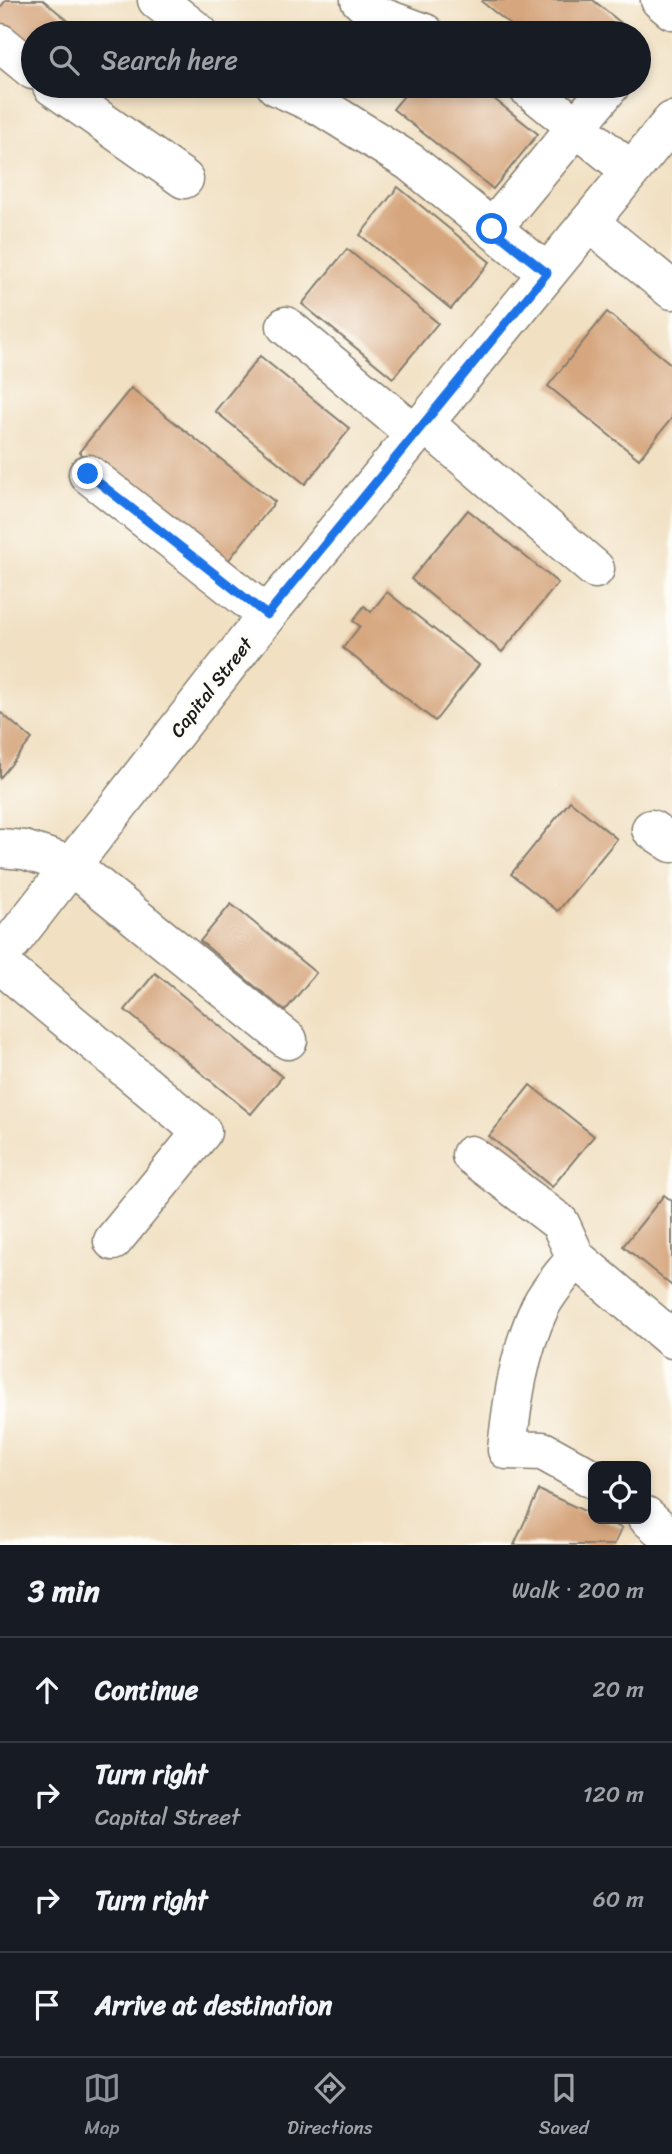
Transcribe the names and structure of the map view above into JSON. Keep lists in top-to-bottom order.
{
  "streets": {
    "street": ["Capital Street"]
  },
  "page": {
    "search": "Search here",
    "heading": ["3 min", "Walk · 200 m"],
    "list": [
      ["Continue", "20 m"],
      ["Turn right", "Capital Street", "120 m"],
      ["Turn right", "60 m"],
      "Arrive at destination"
    ],
    "nav": ["Map", "Directions", "Saved"]
  }
}
